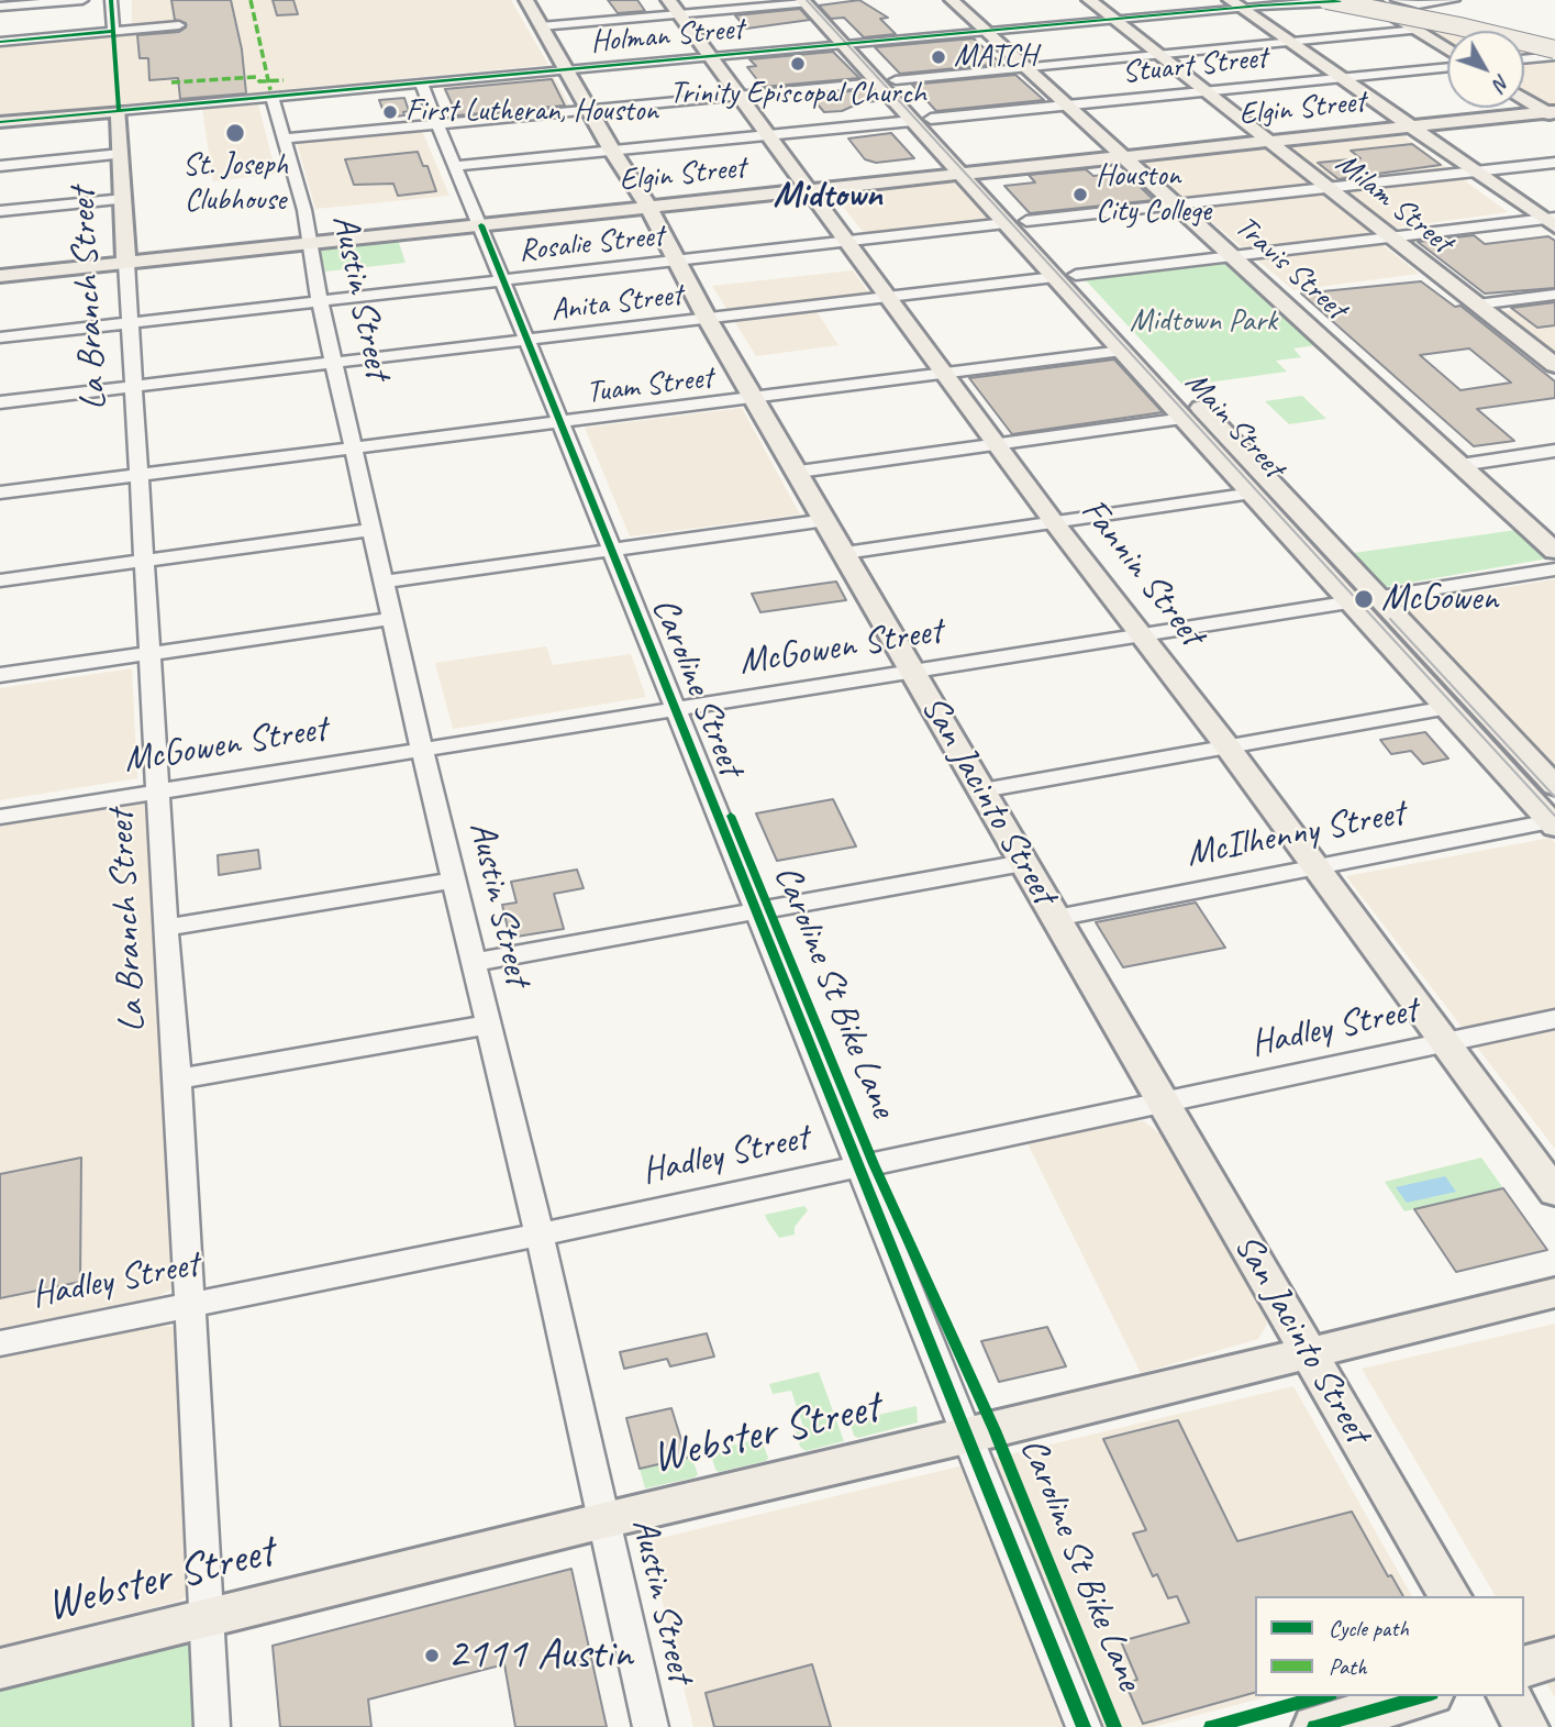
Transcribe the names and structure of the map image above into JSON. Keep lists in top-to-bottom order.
{
  "streets": {
    "main road": [
      "Holman Street",
      "Elgin Street",
      "Milam Street",
      "Travis Street",
      "La Branch Street",
      "Main Street",
      "Fannin Street",
      "San Jacinto Street",
      "Webster Street"
    ],
    "street": [
      "Stuart Street",
      "Rosalie Street",
      "Austin Street",
      "Anita Street",
      "Tuam Street",
      "McGowen Street",
      "Caroline Street",
      "McIlhenny Street",
      "Hadley Street"
    ],
    "cycle path": ["Caroline St Bike Lane"]
  },
  "crossings": [
    ["Holman Street", "Milam Street"],
    ["Holman Street", "Travis Street"],
    ["Holman Street", "Austin Street"],
    ["Holman Street", "La Branch Street"],
    ["Holman Street", "Main Street"],
    ["Holman Street", "Fannin Street"],
    ["Holman Street", "Caroline Street"],
    ["Holman Street", "San Jacinto Street"],
    ["Stuart Street", "Milam Street"],
    ["Stuart Street", "Travis Street"],
    ["Stuart Street", "Main Street"],
    ["Elgin Street", "Milam Street"],
    ["Elgin Street", "Travis Street"],
    ["Elgin Street", "Austin Street"],
    ["Elgin Street", "La Branch Street"],
    ["Elgin Street", "Main Street"],
    ["Elgin Street", "Fannin Street"],
    ["Elgin Street", "Caroline Street"],
    ["Elgin Street", "San Jacinto Street"],
    ["Milam Street", "Rosalie Street"],
    ["Rosalie Street", "Travis Street"],
    ["Rosalie Street", "Austin Street"],
    ["Rosalie Street", "La Branch Street"],
    ["Rosalie Street", "Main Street"],
    ["Rosalie Street", "Fannin Street"],
    ["Rosalie Street", "Caroline Street"],
    ["Rosalie Street", "San Jacinto Street"],
    ["Austin Street", "Anita Street"],
    ["Austin Street", "Tuam Street"],
    ["Austin Street", "McGowen Street"],
    ["Austin Street", "Hadley Street"],
    ["Austin Street", "Webster Street"],
    ["La Branch Street", "Anita Street"],
    ["La Branch Street", "Tuam Street"],
    ["La Branch Street", "McGowen Street"],
    ["La Branch Street", "Hadley Street"],
    ["La Branch Street", "Webster Street"],
    ["Anita Street", "Main Street"],
    ["Anita Street", "Fannin Street"],
    ["Anita Street", "Caroline Street"],
    ["Anita Street", "San Jacinto Street"],
    ["Tuam Street", "Main Street"],
    ["Tuam Street", "Fannin Street"],
    ["Tuam Street", "Caroline Street"],
    ["Tuam Street", "San Jacinto Street"],
    ["Main Street", "McGowen Street"],
    ["Main Street", "McIlhenny Street"],
    ["Fannin Street", "McGowen Street"],
    ["Fannin Street", "McIlhenny Street"],
    ["Fannin Street", "Hadley Street"],
    ["McGowen Street", "Caroline Street"],
    ["McGowen Street", "San Jacinto Street"],
    ["Caroline Street", "Hadley Street"],
    ["Caroline Street", "Webster Street"],
    ["San Jacinto Street", "McIlhenny Street"],
    ["San Jacinto Street", "Hadley Street"],
    ["San Jacinto Street", "Webster Street"]
  ],
  "districts": ["Midtown"],
  "parks": ["Midtown Park"],
  "places": [
    "MATCH",
    "Trinity Episcopal Church",
    "First Lutheran, Houston",
    "St. Joseph Clubhouse",
    "Houston City College",
    "McGowen",
    "2111 Austin"
  ],
  "legend": ["Cycle path", "Path"],
  "north": "bottom right"
}
